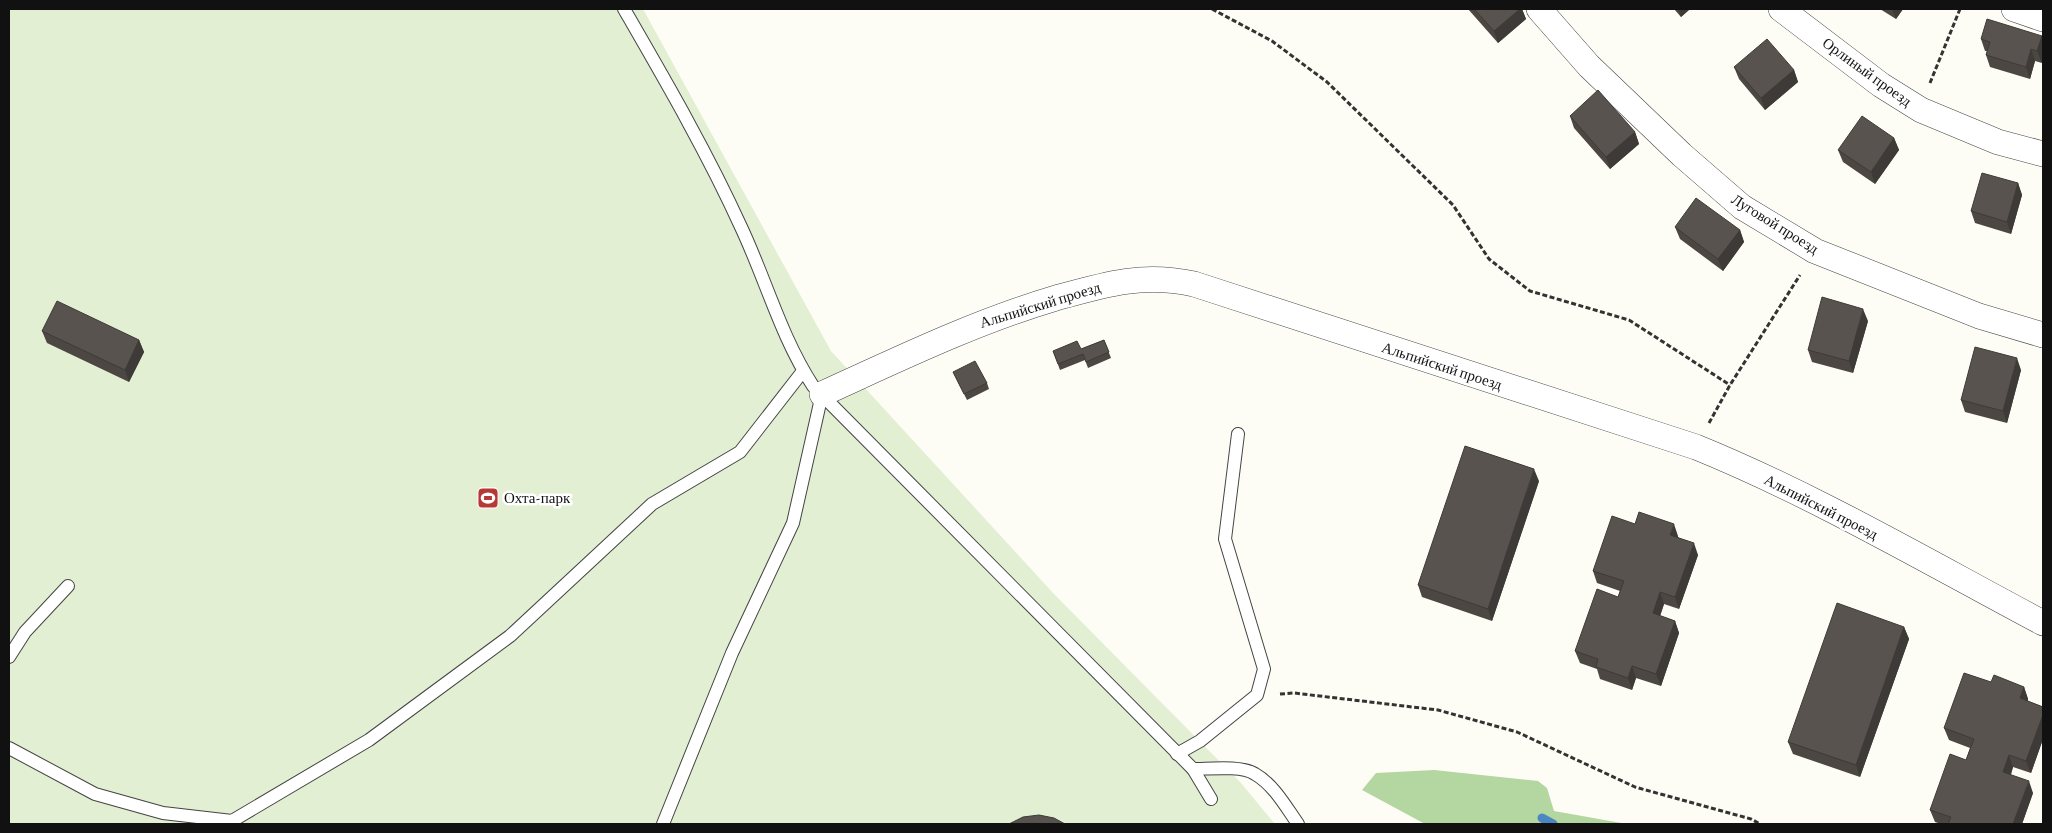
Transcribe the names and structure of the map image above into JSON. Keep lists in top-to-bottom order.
{
  "streets": {
    "street": ["Орлиный проезд", "Луговой проезд", "Альпийский проезд"]
  },
  "places": {
    "sports": ["Охта-парк"]
  }
}
